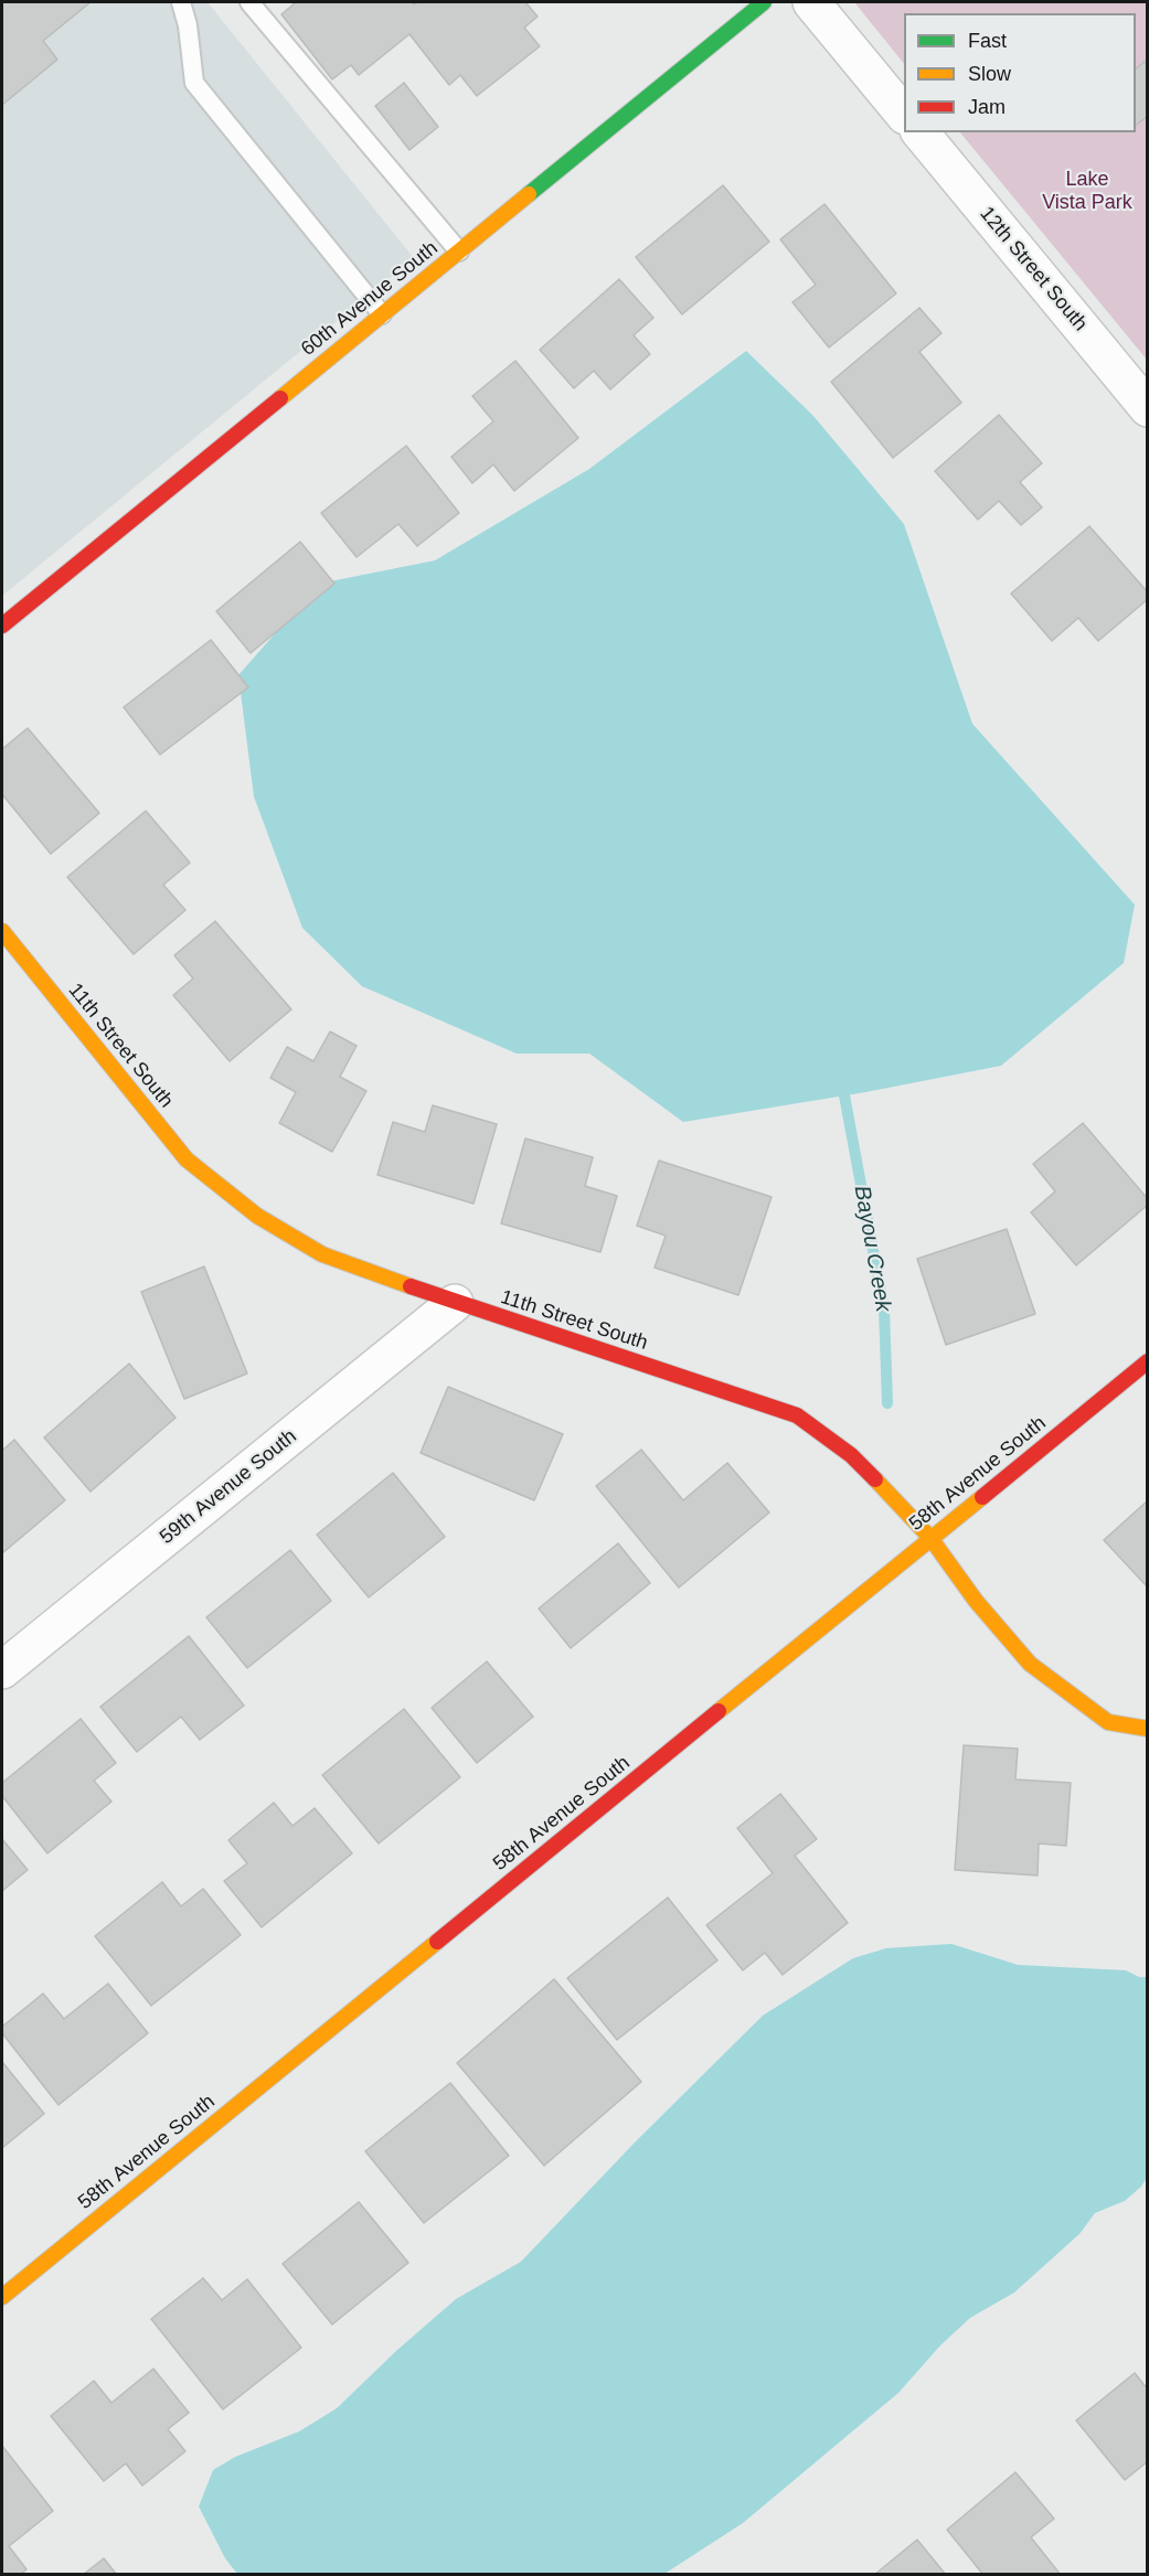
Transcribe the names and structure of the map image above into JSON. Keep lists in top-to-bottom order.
{
  "streets": {
    "street": [
      "12th Street South",
      "60th Avenue South",
      "11th Street South",
      "58th Avenue South",
      "59th Avenue South"
    ]
  },
  "crossings": [
    ["11th Street South", "58th Avenue South"],
    ["11th Street South", "59th Avenue South"]
  ],
  "water": ["Bayou Creek"],
  "parks": ["Lake Vista Park"],
  "legend": ["Fast", "Slow", "Jam"]
}
